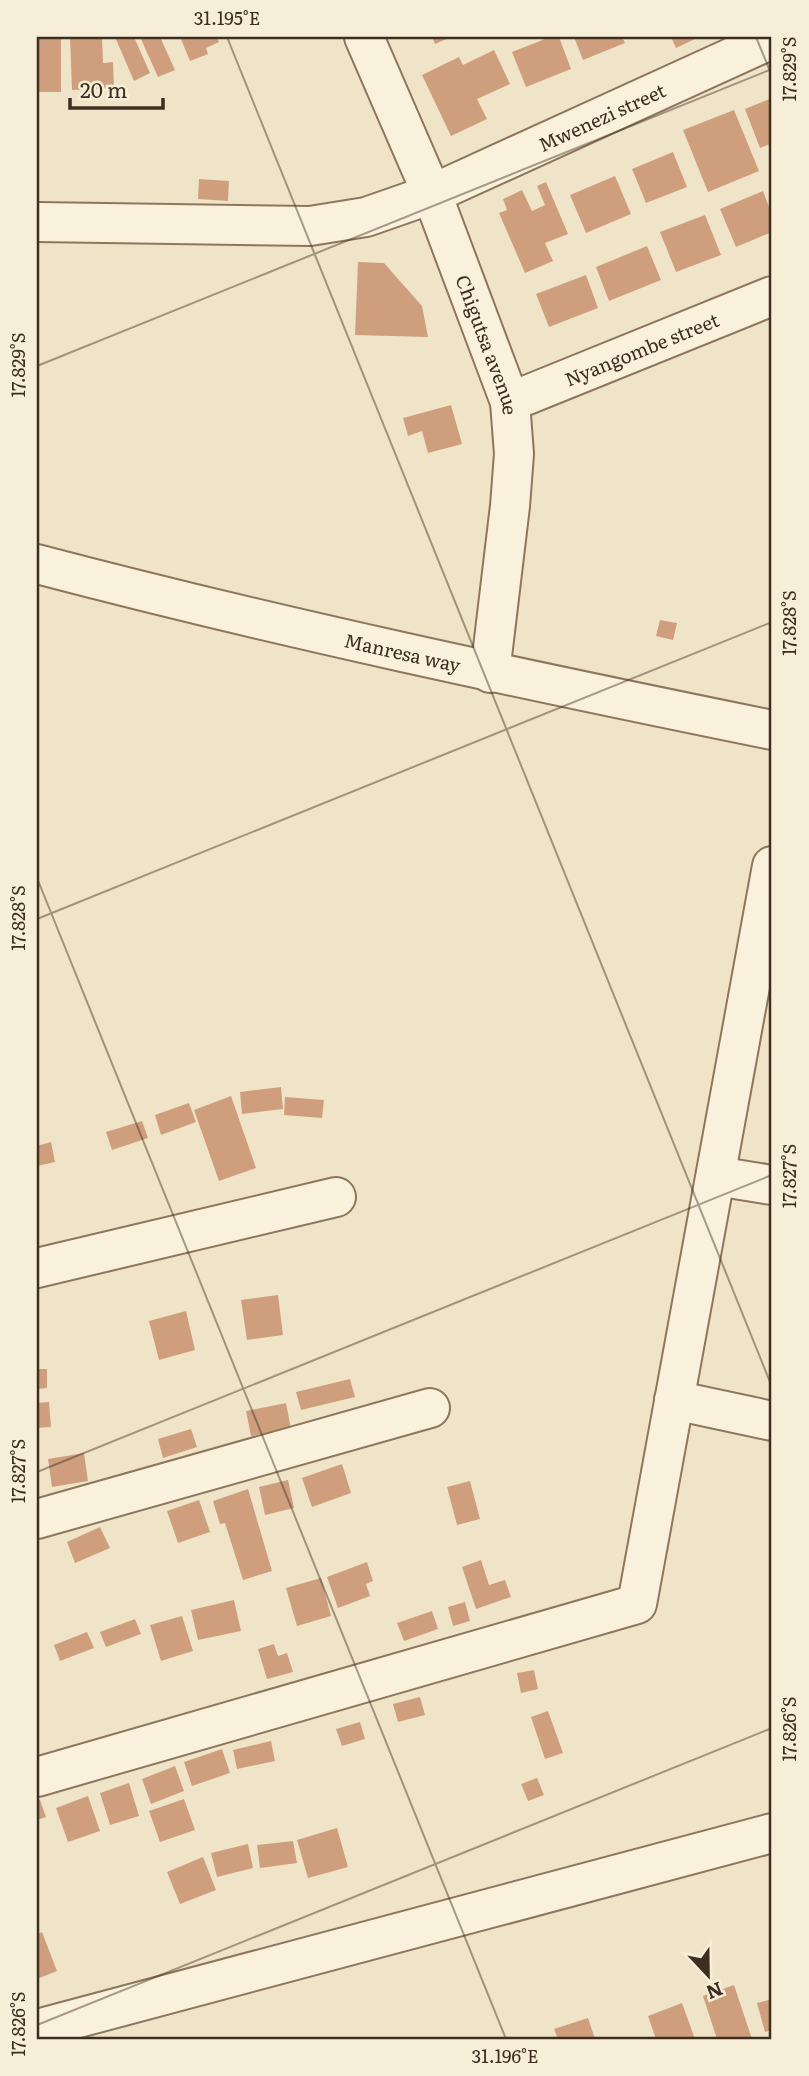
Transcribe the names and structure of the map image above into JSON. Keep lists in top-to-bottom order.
{
  "streets": {
    "street": [
      "Mwenezi street",
      "Chigutsa avenue",
      "Nyangombe street",
      "Manresa way"
    ]
  },
  "crossings": [
    ["Mwenezi street", "Chigutsa avenue"],
    ["Chigutsa avenue", "Nyangombe street"],
    ["Chigutsa avenue", "Manresa way"]
  ],
  "scale_bar": "20 m",
  "north": "bottom",
  "coordinates": [
    "31.195°E",
    "17.829°S",
    "17.828°S",
    "17.827°S",
    "17.826°S",
    "31.196°E"
  ]
}
